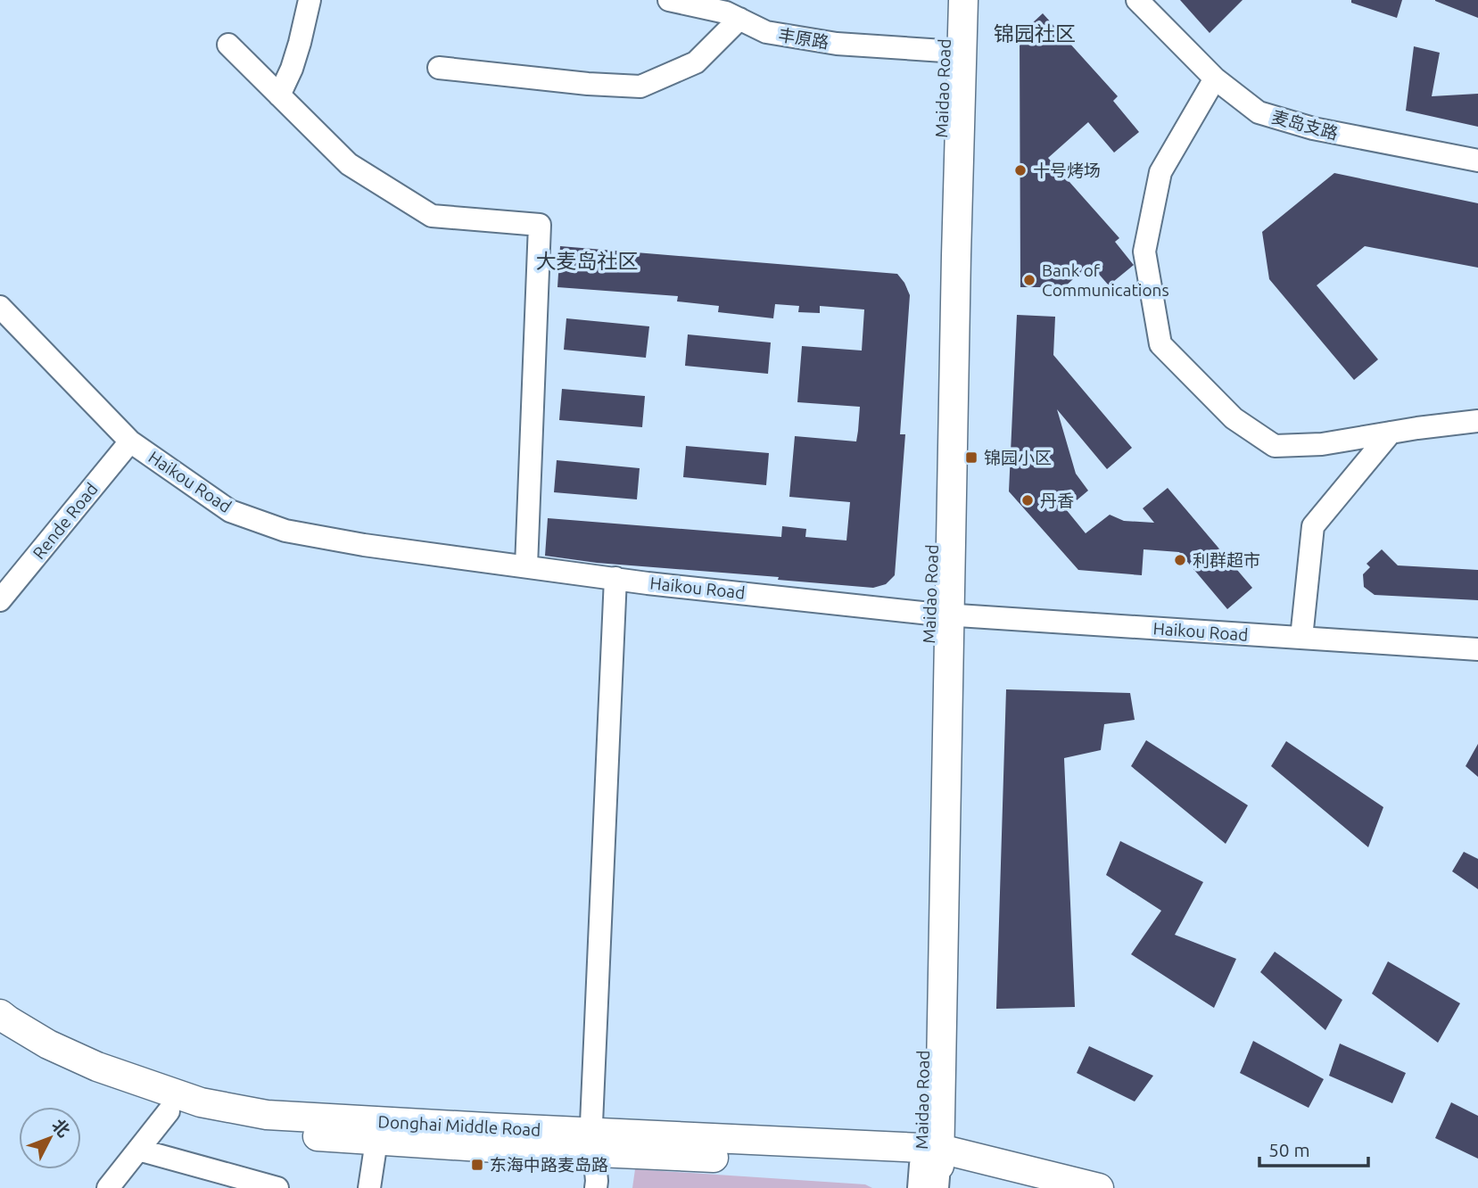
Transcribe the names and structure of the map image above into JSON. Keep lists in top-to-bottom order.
{
  "streets": {
    "main road": ["Maidao Road", "Donghai Middle Road"],
    "street": [
      "丰原路",
      "麦岛支路",
      "Haikou Road",
      "Rende Road"
    ]
  },
  "crossings": [
    ["丰原路", "Maidao Road"],
    ["Maidao Road", "Haikou Road"],
    ["Maidao Road", "Donghai Middle Road"],
    ["Haikou Road", "Rende Road"]
  ],
  "districts": ["锦园社区", "大麦岛社区"],
  "places": {
    "other": [
      "十号烤场",
      "Bank of Communications",
      "丹香",
      "利群超市"
    ],
    "transit": ["锦园小区", "东海中路麦岛路"]
  },
  "scale_bar": "50 m",
  "north": "top right"
}
